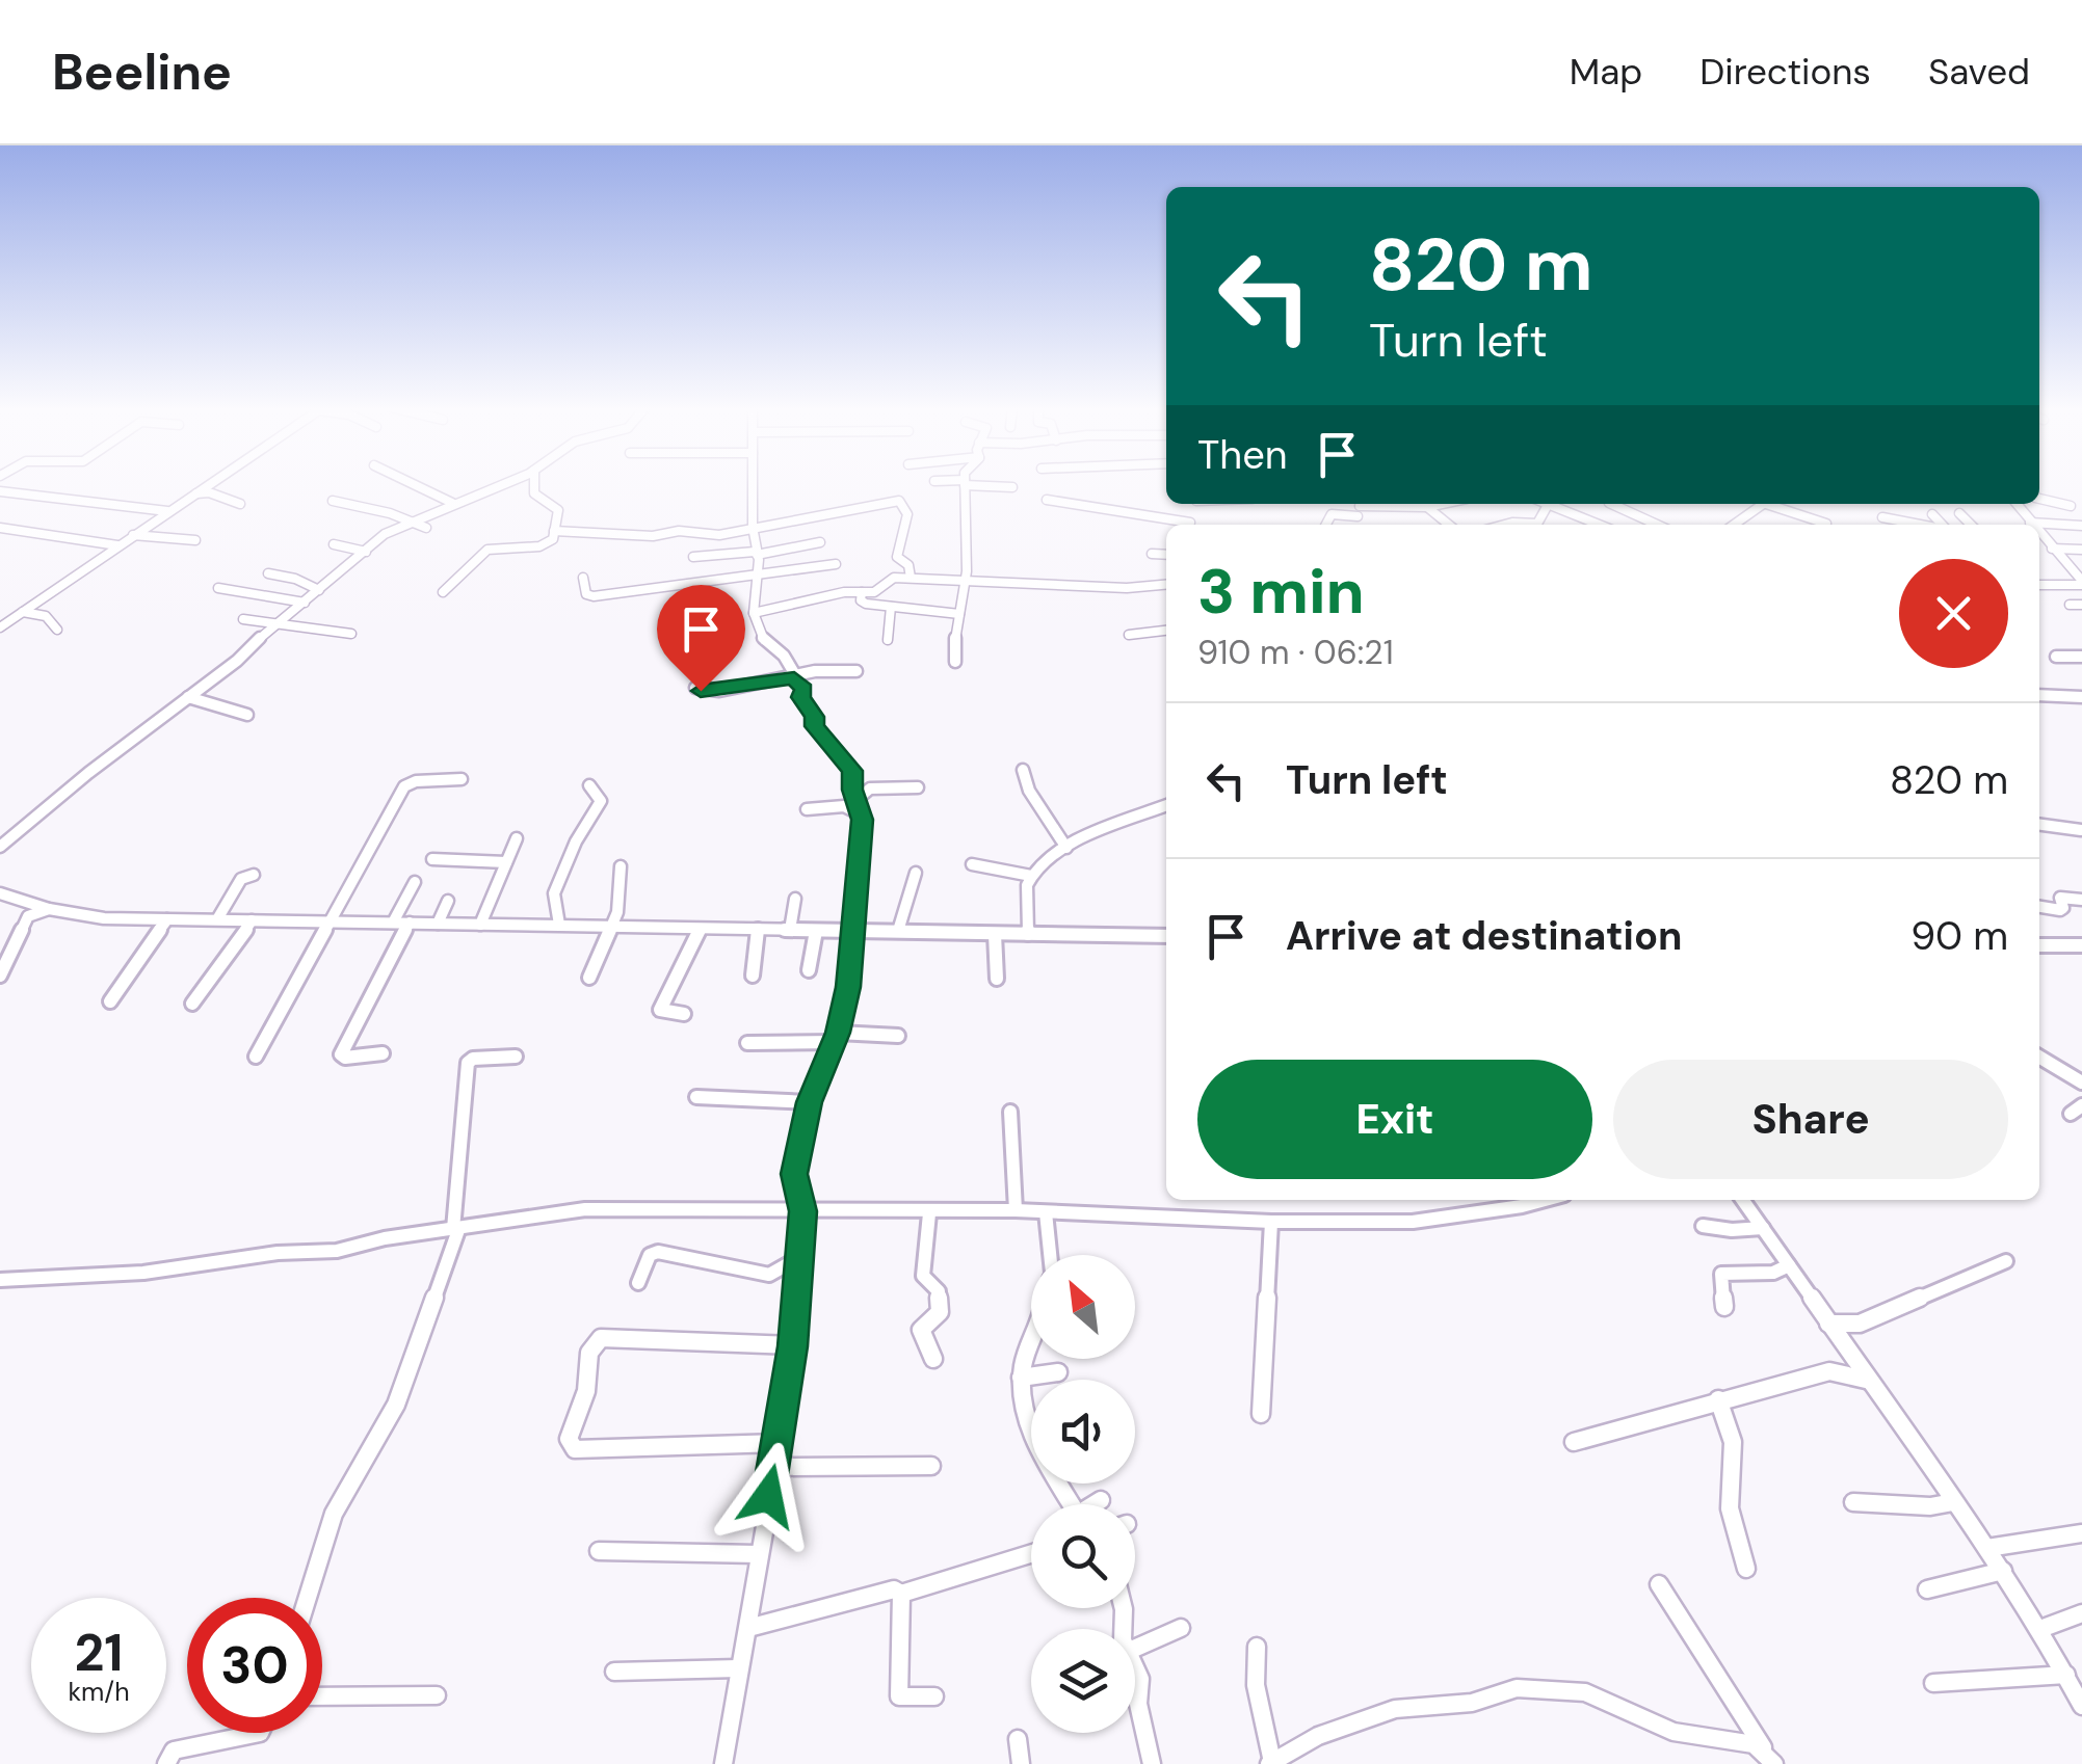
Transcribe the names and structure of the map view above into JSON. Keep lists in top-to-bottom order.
{
  "north": "top left",
  "page": {
    "header": "Beeline",
    "nav": ["Map", "Directions", "Saved"],
    "turn": ["820 m", "Turn left"],
    "then": "Then",
    "heading": ["3 min", "910 m · 06:21"],
    "list": [
      {
        "name": "Turn left",
        "value": "820 m"
      },
      {
        "name": "Arrive at destination",
        "value": "90 m"
      }
    ],
    "buttons": ["Exit", "Share"],
    "speed": "21 km/h",
    "limit": "30"
  }
}
